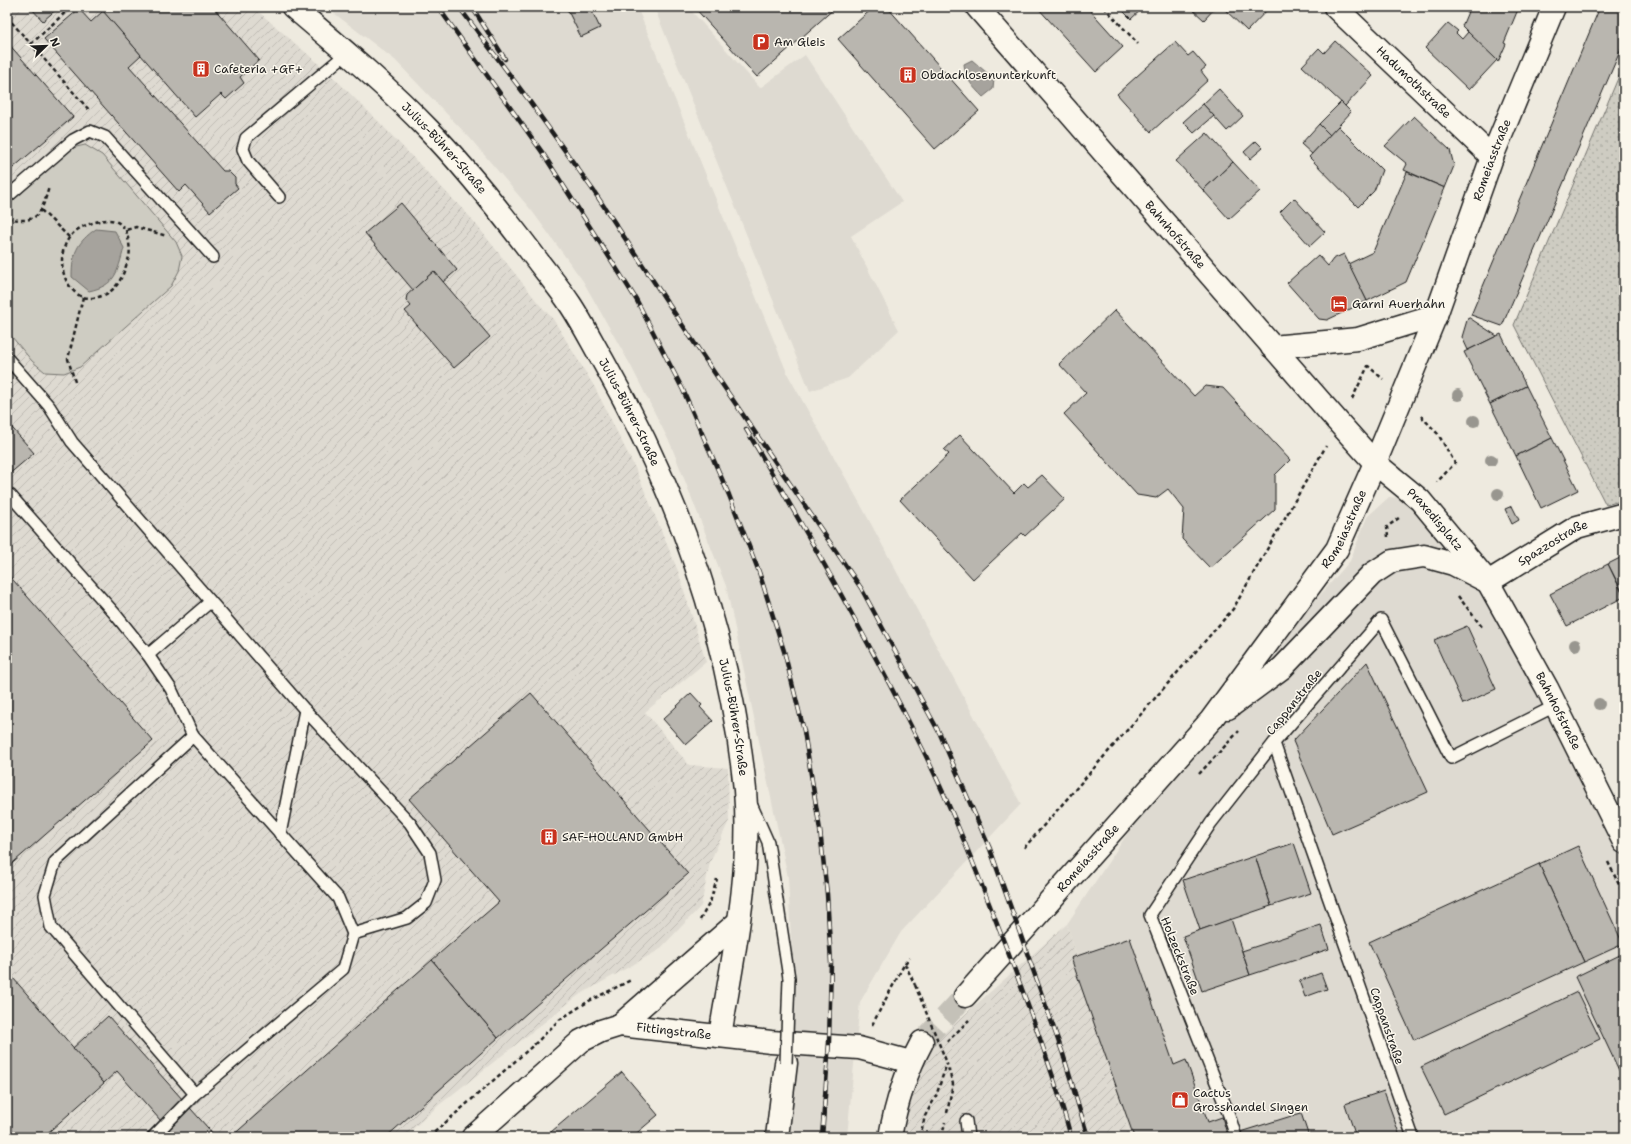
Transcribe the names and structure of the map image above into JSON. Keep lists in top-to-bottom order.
{
  "streets": {
    "street": [
      "Hadumothstraße",
      "Julius-Bührer-Straße",
      "Romeiasstraße",
      "Bahnhofstraße",
      "Praxedisplatz",
      "Spazzostraße",
      "Fittingstraße"
    ],
    "lane": ["Cappanstraße", "Holzeckstraße"]
  },
  "crossings": [
    ["Hadumothstraße", "Romeiasstraße"],
    ["Julius-Bührer-Straße", "Fittingstraße"],
    ["Romeiasstraße", "Bahnhofstraße"],
    ["Romeiasstraße", "Praxedisplatz"],
    ["Romeiasstraße", "Spazzostraße"],
    ["Bahnhofstraße", "Praxedisplatz"],
    ["Bahnhofstraße", "Spazzostraße"],
    ["Bahnhofstraße", "Cappanstraße"],
    ["Praxedisplatz", "Spazzostraße"],
    ["Cappanstraße", "Holzeckstraße"]
  ],
  "places": {
    "parking": ["Am Gleis"],
    "building": ["Cafeteria +GF+", "Obdachlosenunterkunft", "SAF-HOLLAND GmbH"],
    "hotel": ["Garni Auerhahn"],
    "shop": ["Cactus Grosshandel Singen"]
  },
  "north": "top right"
}
